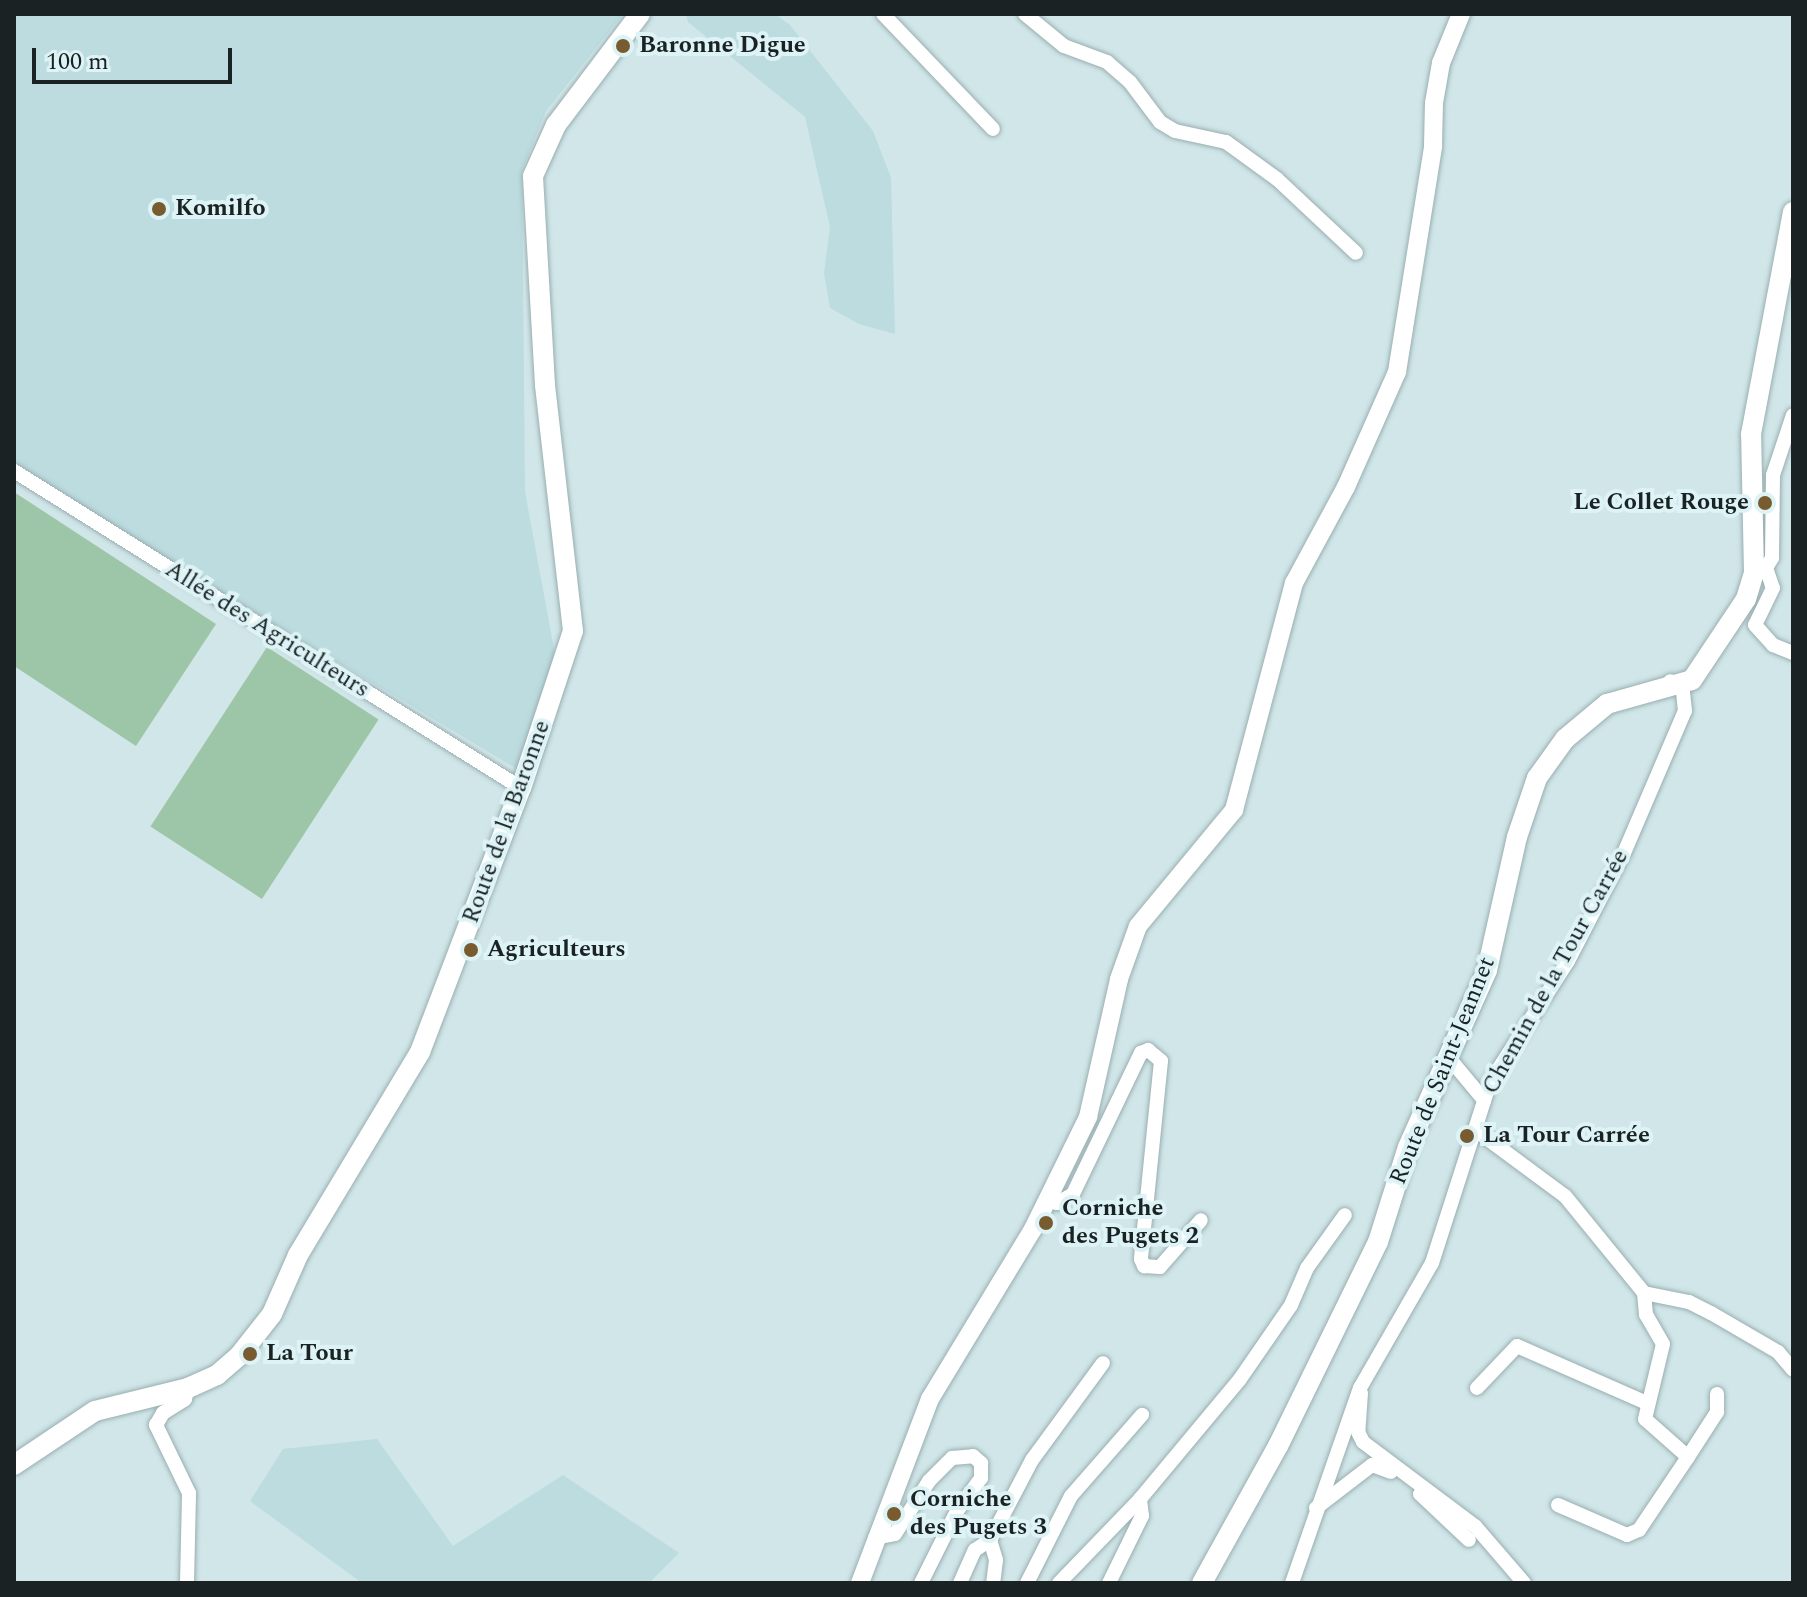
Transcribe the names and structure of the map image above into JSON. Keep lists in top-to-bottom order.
{
  "streets": {
    "main road": ["Route de la Baronne", "Route de Saint-Jeannet"],
    "street": ["Allée des Agriculteurs", "Chemin de la Tour Carrée"]
  },
  "crossings": [
    ["Allée des Agriculteurs", "Route de la Baronne"],
    ["Chemin de la Tour Carrée", "Route de Saint-Jeannet"]
  ],
  "places": [
    "Baronne Digue",
    "Komilfo",
    "Le Collet Rouge",
    "Agriculteurs",
    "La Tour Carrée",
    "Corniche des Pugets 2",
    "La Tour",
    "Corniche des Pugets 3"
  ],
  "scale_bar": "100 m"
}
